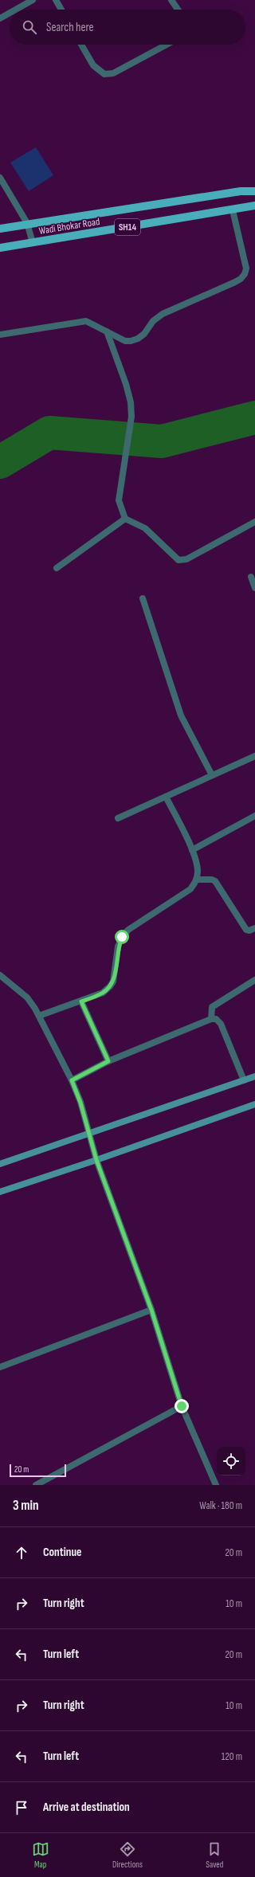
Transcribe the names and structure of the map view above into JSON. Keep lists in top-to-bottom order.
{
  "streets": {
    "main road": ["Wadi Bhokar Road", "SH14"]
  },
  "scale_bar": "20 m",
  "page": {
    "search": "Search here",
    "scale": "20 m",
    "heading": ["3 min", "Walk · 180 m"],
    "list": [
      ["Continue", "20 m"],
      ["Turn right", "10 m"],
      ["Turn left", "20 m"],
      ["Turn right", "10 m"],
      ["Turn left", "120 m"],
      "Arrive at destination"
    ],
    "nav": ["Map", "Directions", "Saved"]
  }
}
